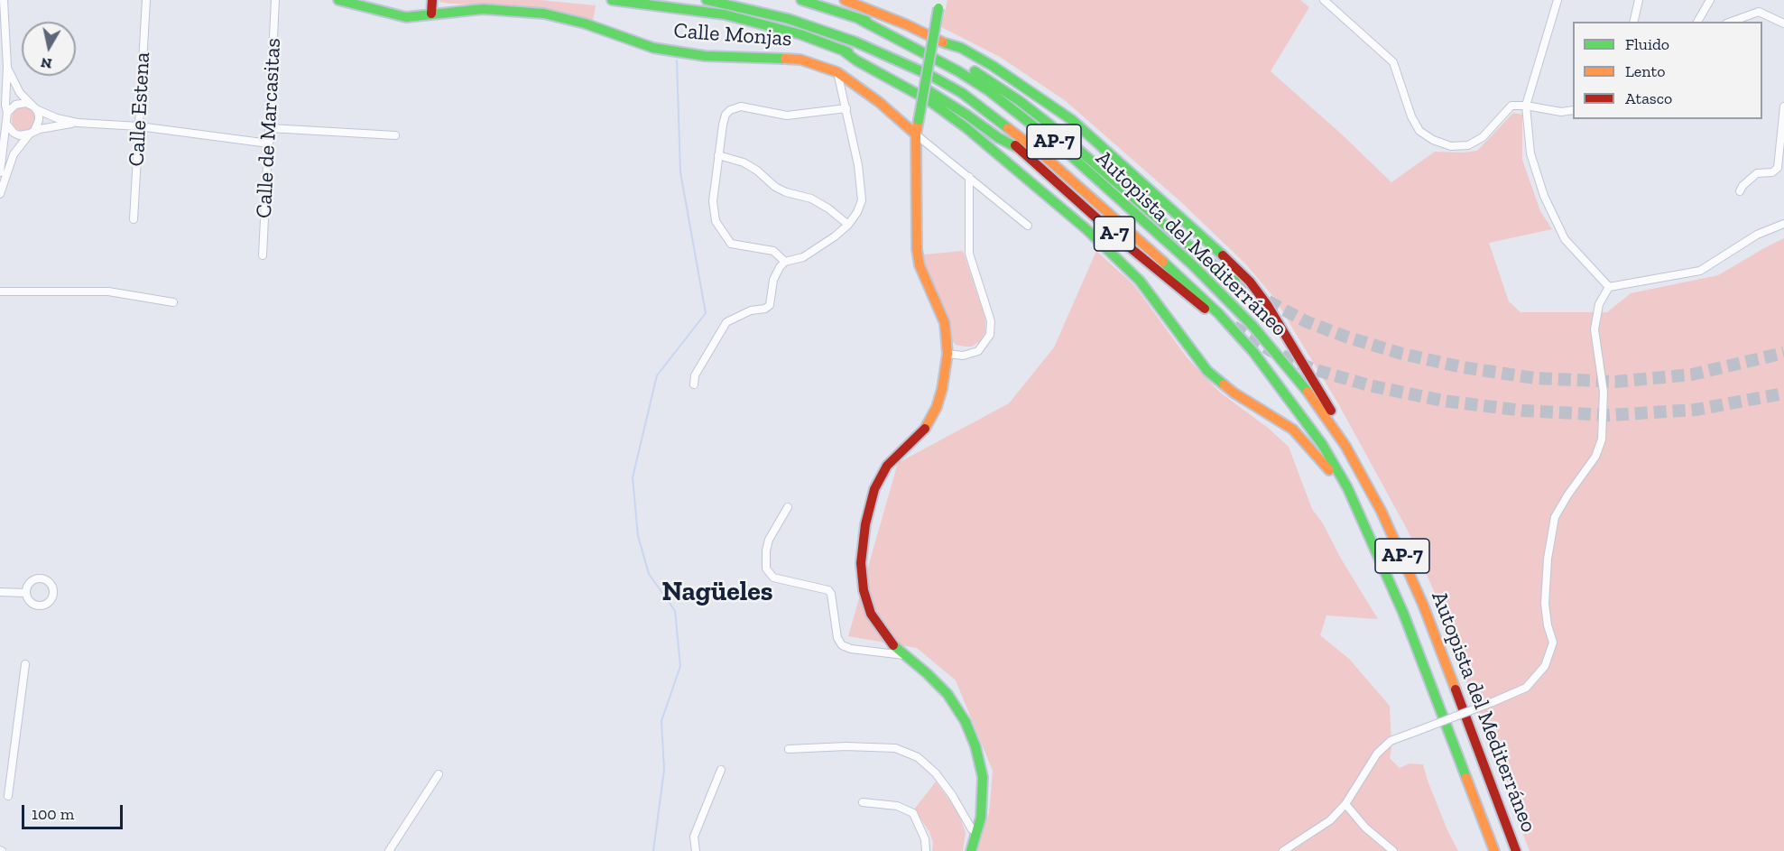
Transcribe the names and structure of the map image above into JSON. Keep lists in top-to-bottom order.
{
  "streets": {
    "main road": [
      "Calle Monjas",
      "AP-7",
      "A-7",
      "Autopista del Mediterráneo"
    ],
    "street": ["Calle Estena", "Calle de Marcasitas"]
  },
  "crossings": [
    ["A-7", "Autopista del Mediterráneo"]
  ],
  "districts": ["Nagüeles"],
  "legend": ["Fluido", "Lento", "Atasco"],
  "scale_bar": "100 m",
  "north": "bottom"
}
